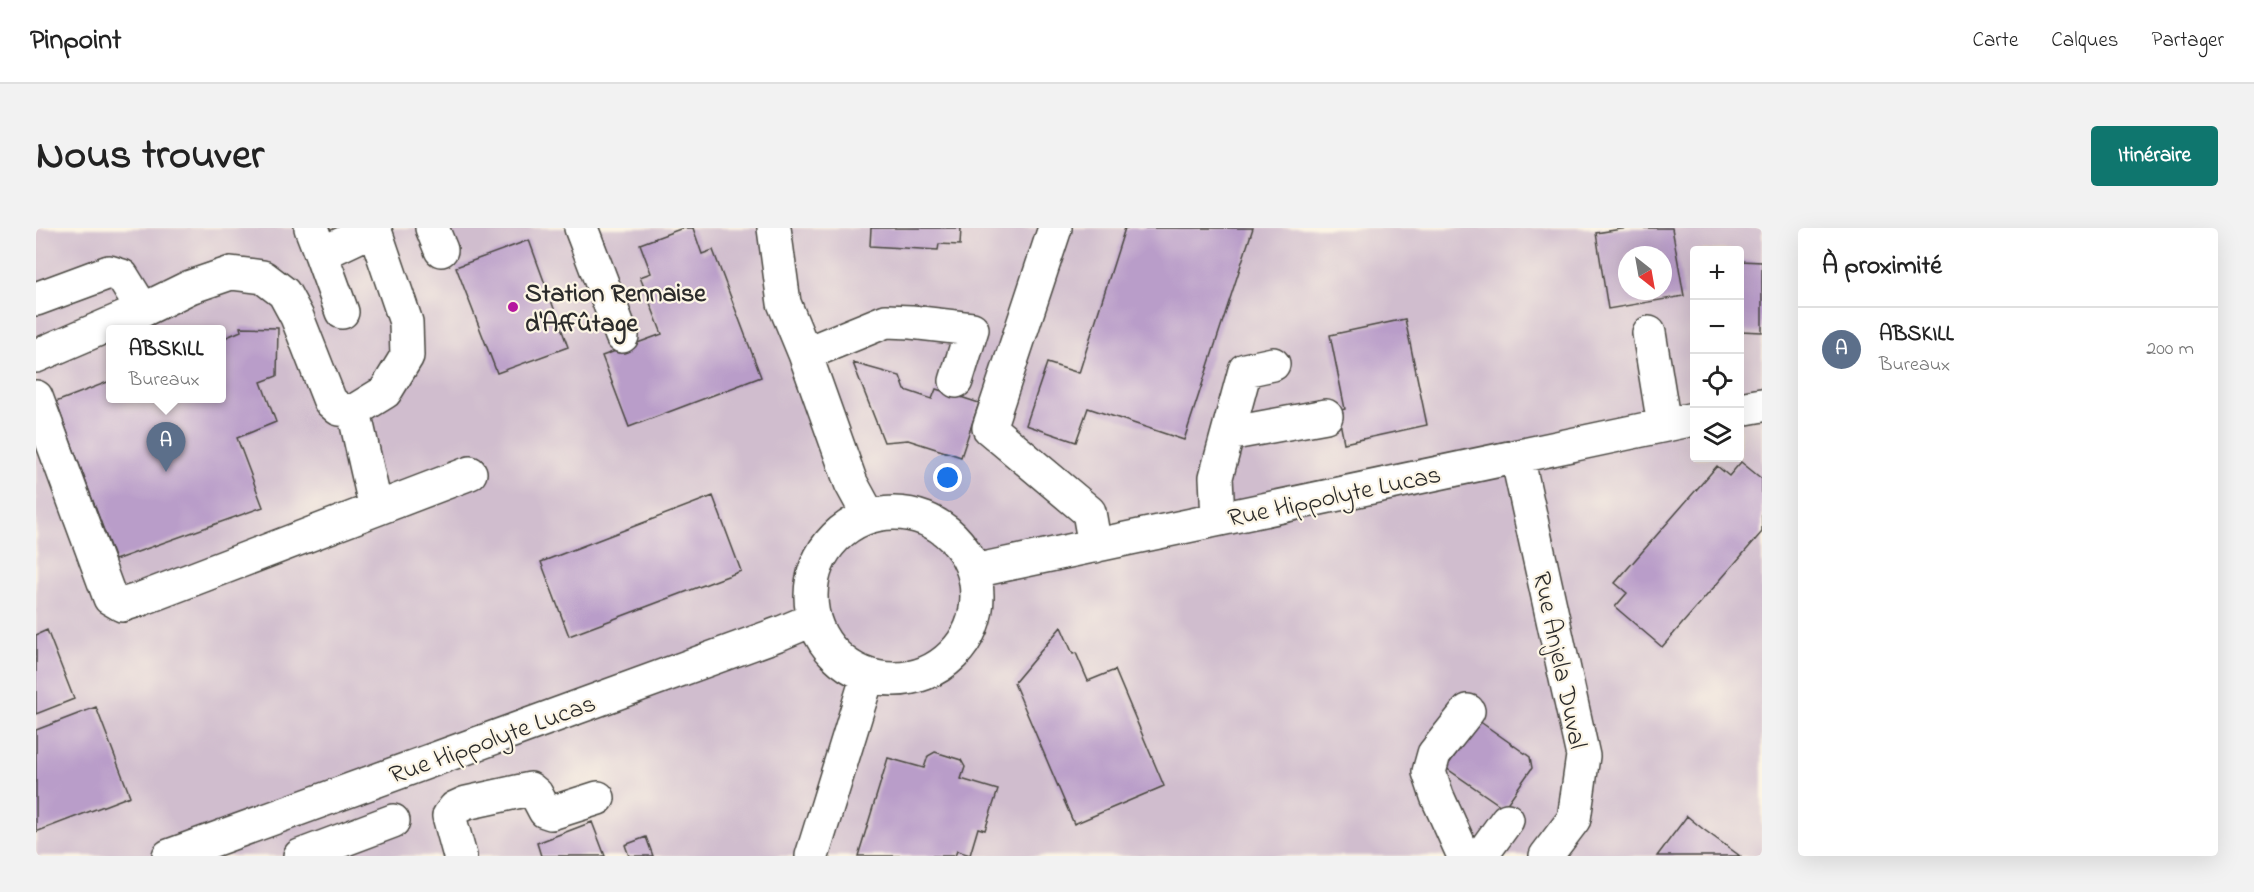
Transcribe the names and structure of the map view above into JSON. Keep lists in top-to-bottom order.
{
  "streets": {
    "street": ["Rue Hippolyte Lucas", "Rue Anjela Duval"]
  },
  "crossings": [
    ["Rue Hippolyte Lucas", "Rue Anjela Duval"]
  ],
  "places": ["Station Rennaise d'Affûtage"],
  "north": "bottom right",
  "page": {
    "header": "Pinpoint",
    "nav": ["Carte", "Calques", "Partager"],
    "title": "Nous trouver",
    "buttons": "Itinéraire",
    "heading": "À proximité",
    "map_buttons": ["+", "−"],
    "list": [
      {
        "mark": "A",
        "name": "ABSKILL",
        "note": "Bureaux",
        "value": "200 m"
      }
    ],
    "popup": ["ABSKILL", "Bureaux"],
    "pins": "A"
  }
}
